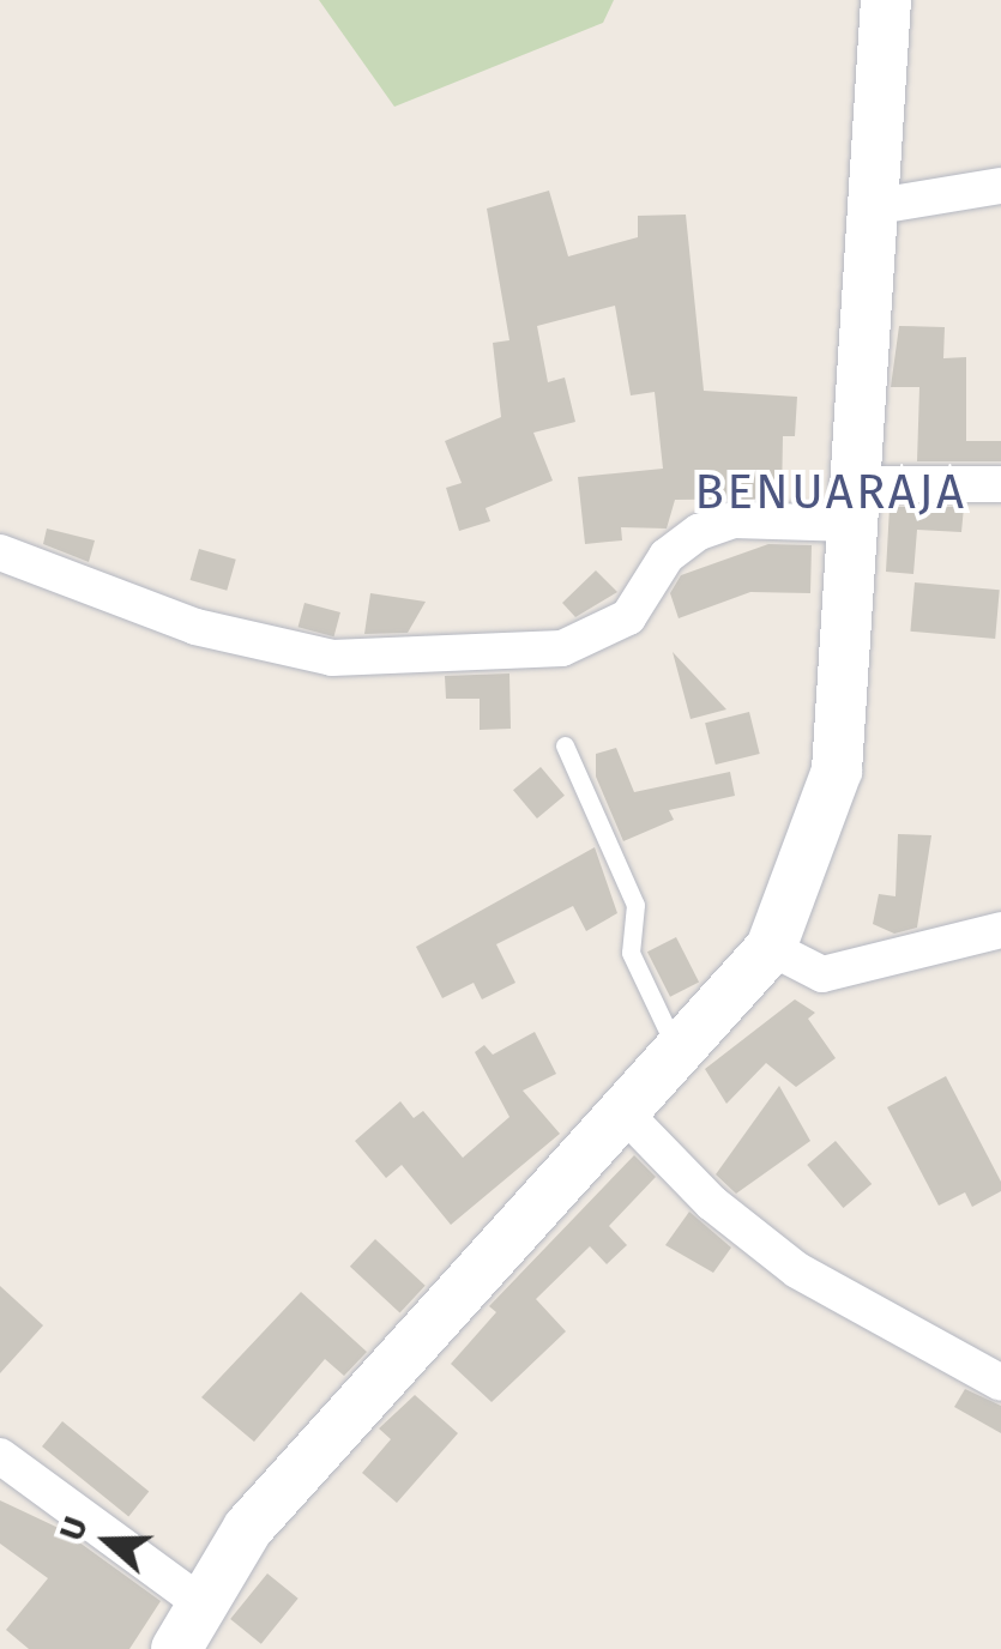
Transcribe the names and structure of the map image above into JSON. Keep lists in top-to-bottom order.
{
  "districts": ["BENUARAJA"],
  "north": "left"
}
